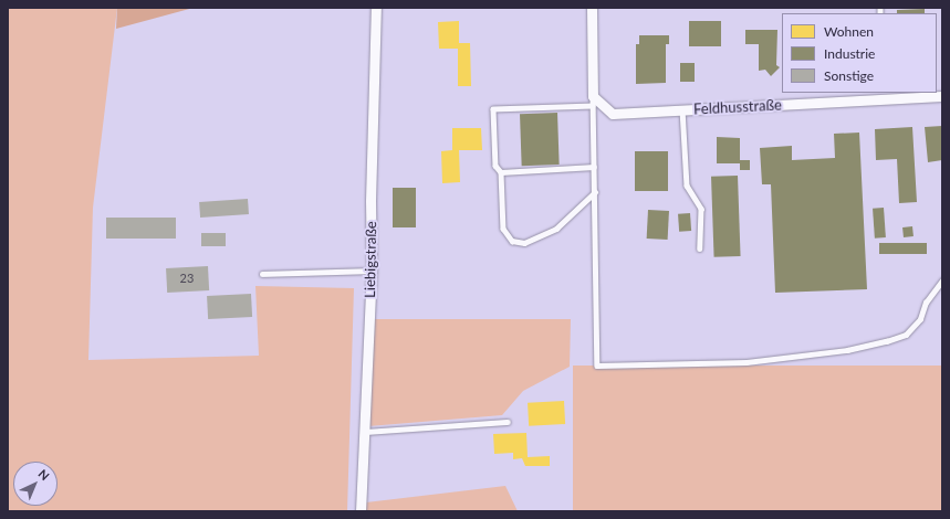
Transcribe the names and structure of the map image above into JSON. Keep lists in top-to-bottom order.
{
  "streets": {
    "street": ["Feldhusstraße", "Liebigstraße"]
  },
  "house_numbers": ["23"],
  "legend": ["Wohnen", "Industrie", "Sonstige"],
  "north": "top right"
}
